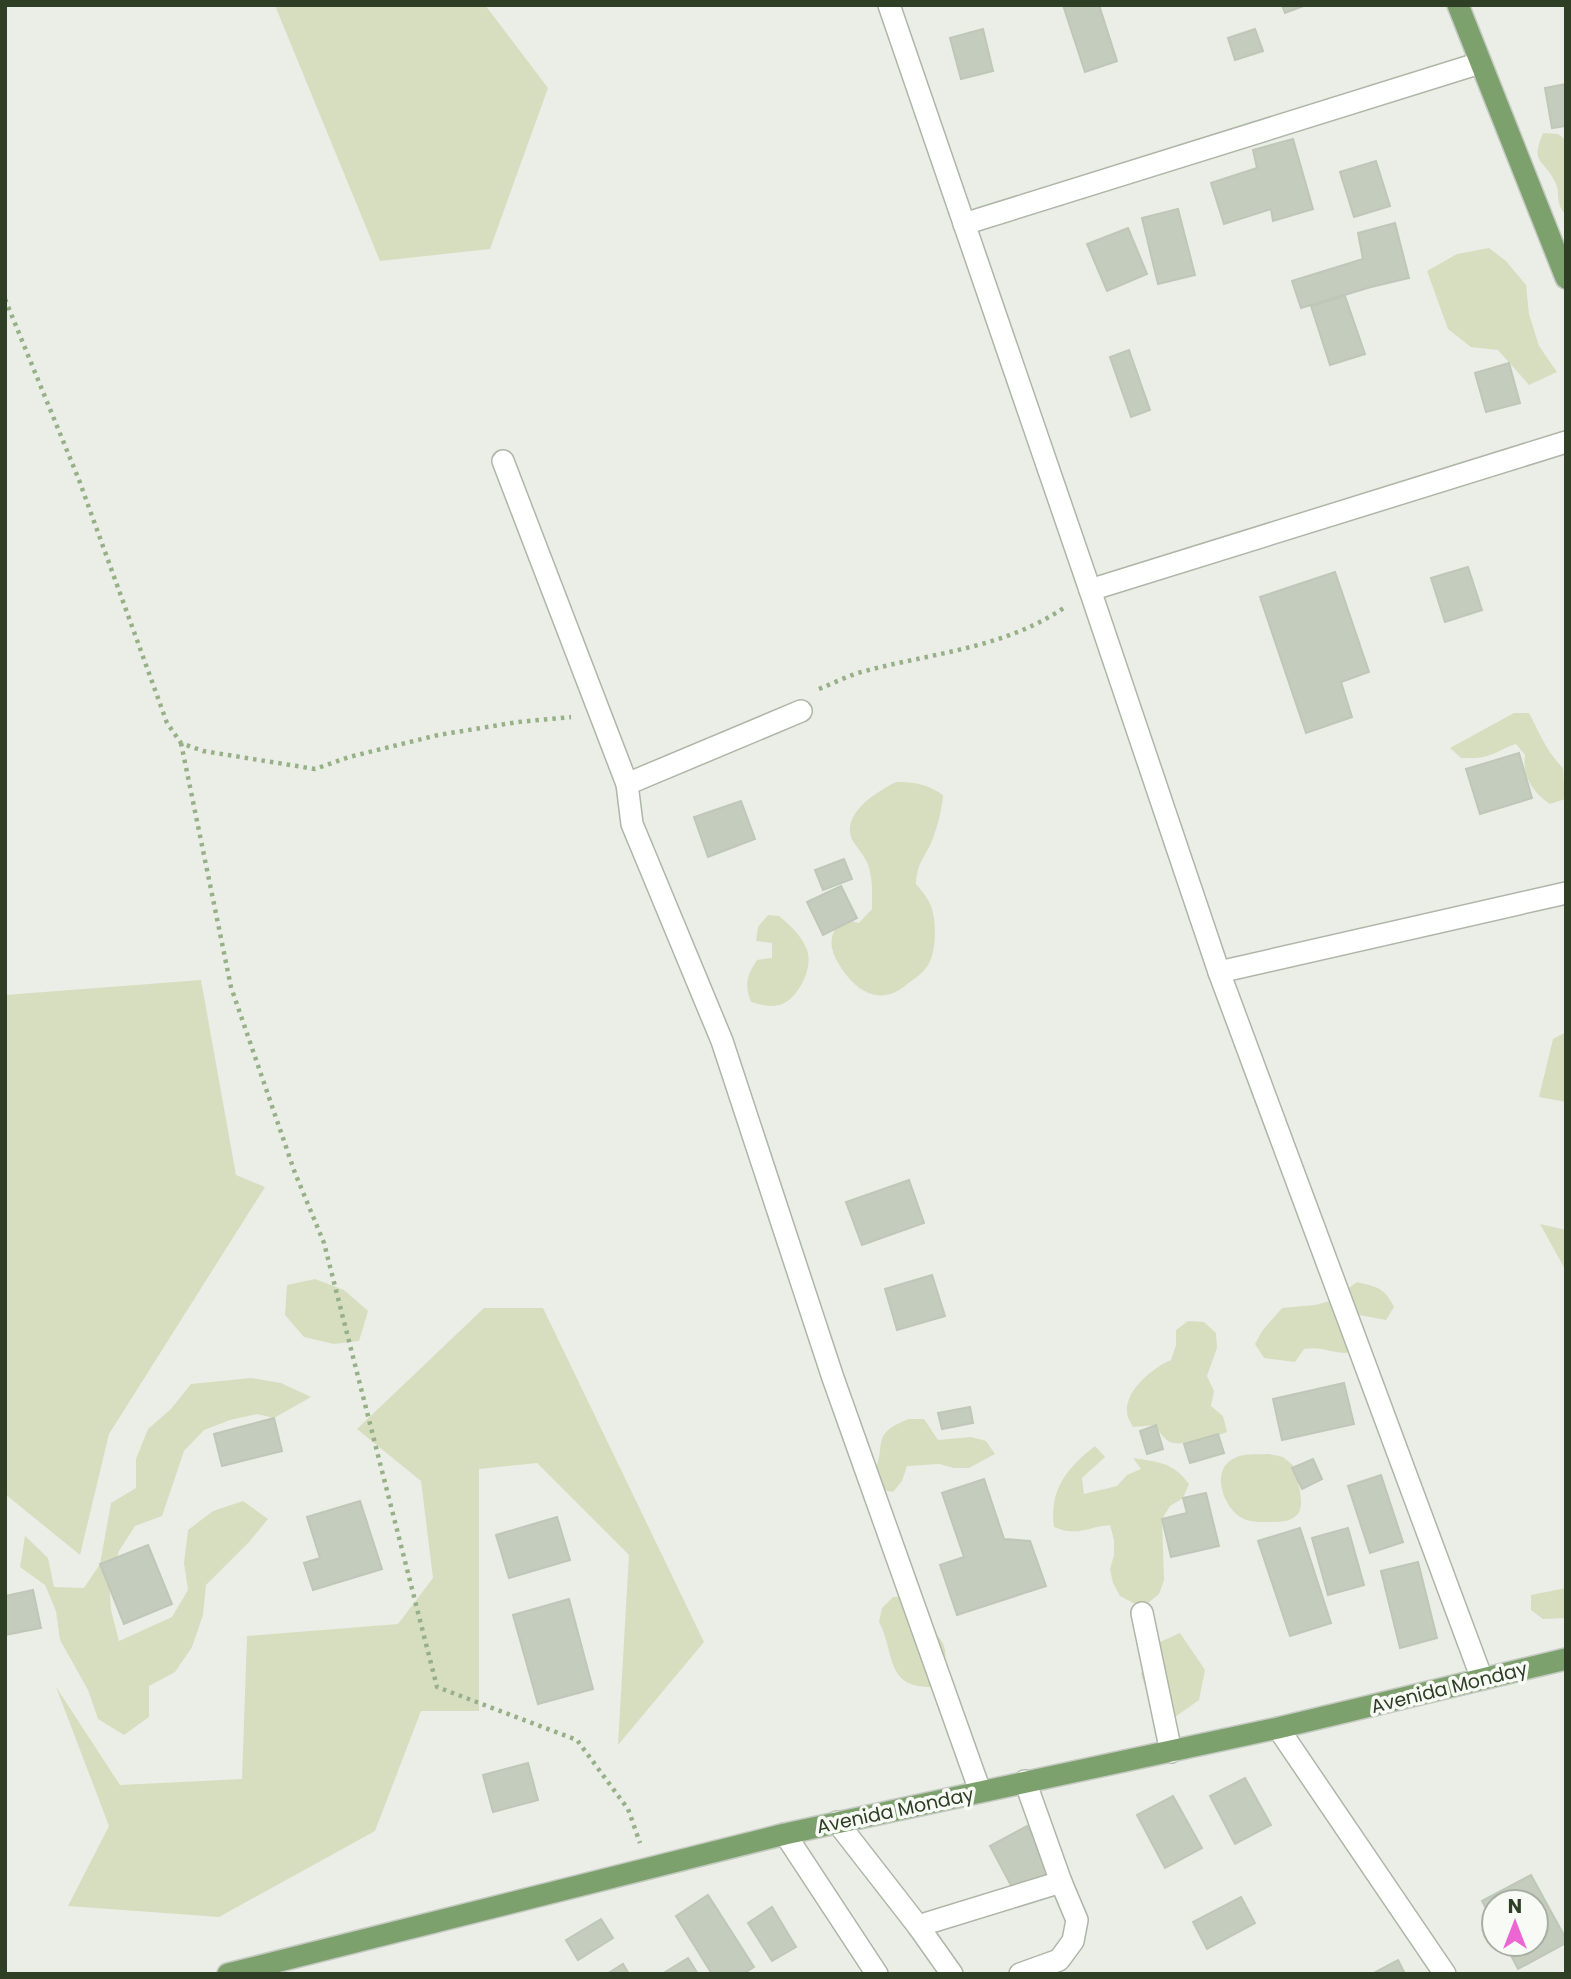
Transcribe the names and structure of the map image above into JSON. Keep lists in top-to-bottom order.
{
  "streets": {
    "main road": ["Avenida Monday"]
  },
  "north": "top"
}
